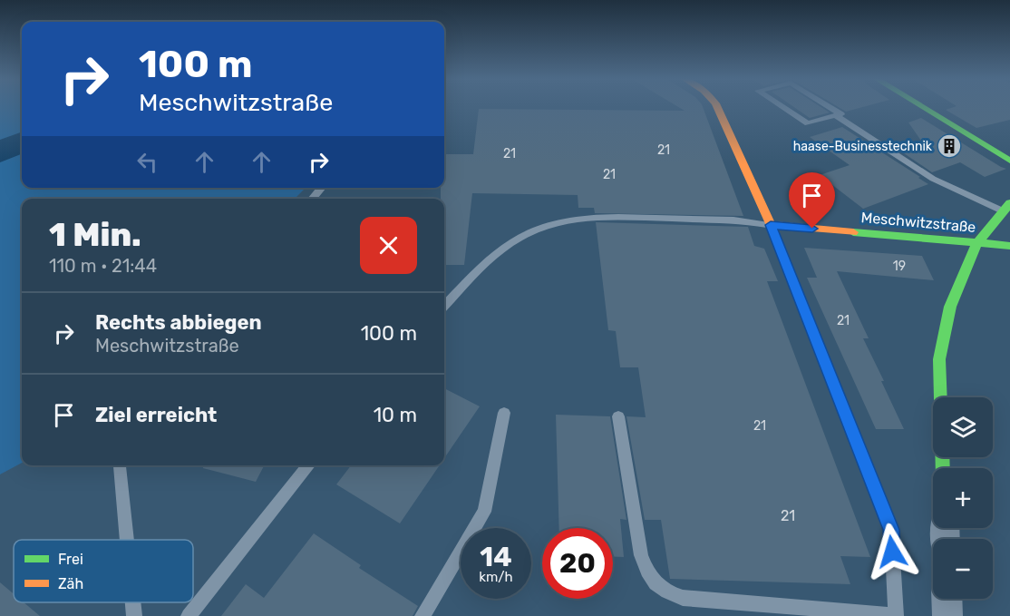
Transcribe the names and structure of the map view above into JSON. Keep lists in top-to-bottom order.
{
  "streets": {
    "street": ["Meschwitzstraße"]
  },
  "places": {
    "building": ["haase-Businesstechnik"]
  },
  "house_numbers": [
    "21",
    "21",
    "21",
    "19",
    "21",
    "21",
    "21"
  ],
  "legend": ["Frei", "Zäh"],
  "page": {
    "turn": ["100 m", "Meschwitzstraße"],
    "heading": ["1 Min.", "110 m · 21:44"],
    "list": [
      {
        "name": "Rechts abbiegen",
        "note": "Meschwitzstraße",
        "value": "100 m"
      },
      {
        "name": "Ziel erreicht",
        "value": "10 m"
      }
    ],
    "map_buttons": ["+", "−"],
    "speed": "14 km/h",
    "limit": "20"
  }
}
